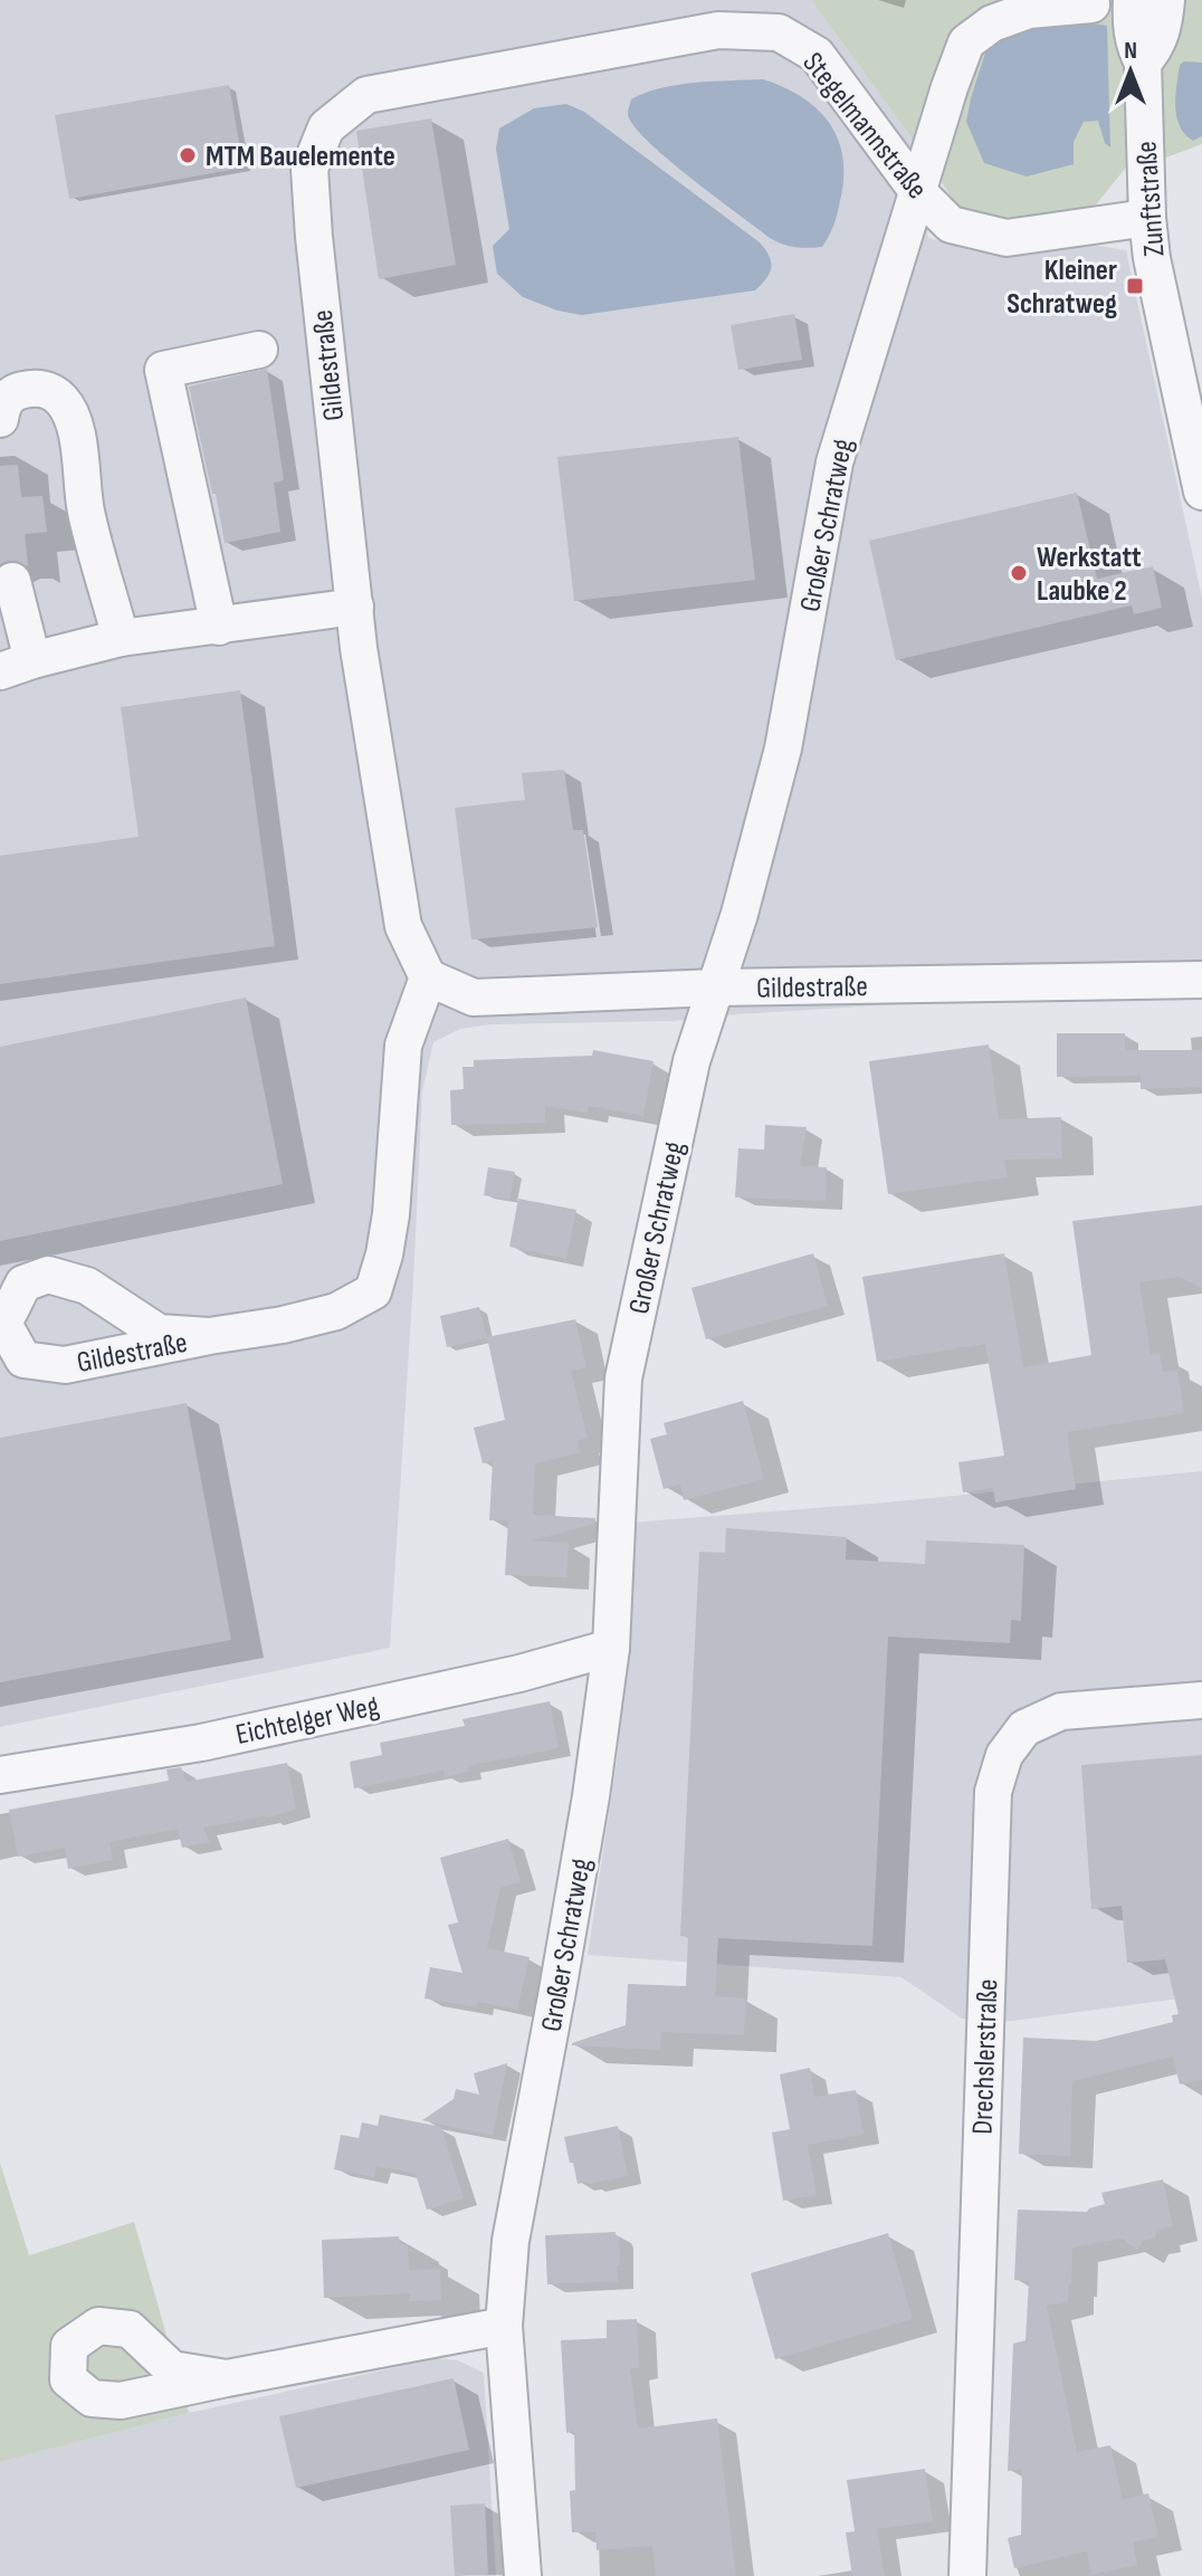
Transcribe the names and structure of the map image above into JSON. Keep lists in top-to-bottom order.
{
  "streets": {
    "street": [
      "Stegelmannstraße",
      "Zunftstraße",
      "Gildestraße",
      "Großer Schratweg",
      "Eichtelger Weg",
      "Drechslerstraße"
    ]
  },
  "crossings": [
    ["Stegelmannstraße", "Zunftstraße"],
    ["Stegelmannstraße", "Gildestraße"],
    ["Stegelmannstraße", "Großer Schratweg"],
    ["Gildestraße", "Großer Schratweg"],
    ["Großer Schratweg", "Eichtelger Weg"]
  ],
  "places": {
    "other": ["MTM Bauelemente", "Werkstatt Laubke 2"],
    "transit": ["Kleiner Schratweg"]
  },
  "north": "top"
}
